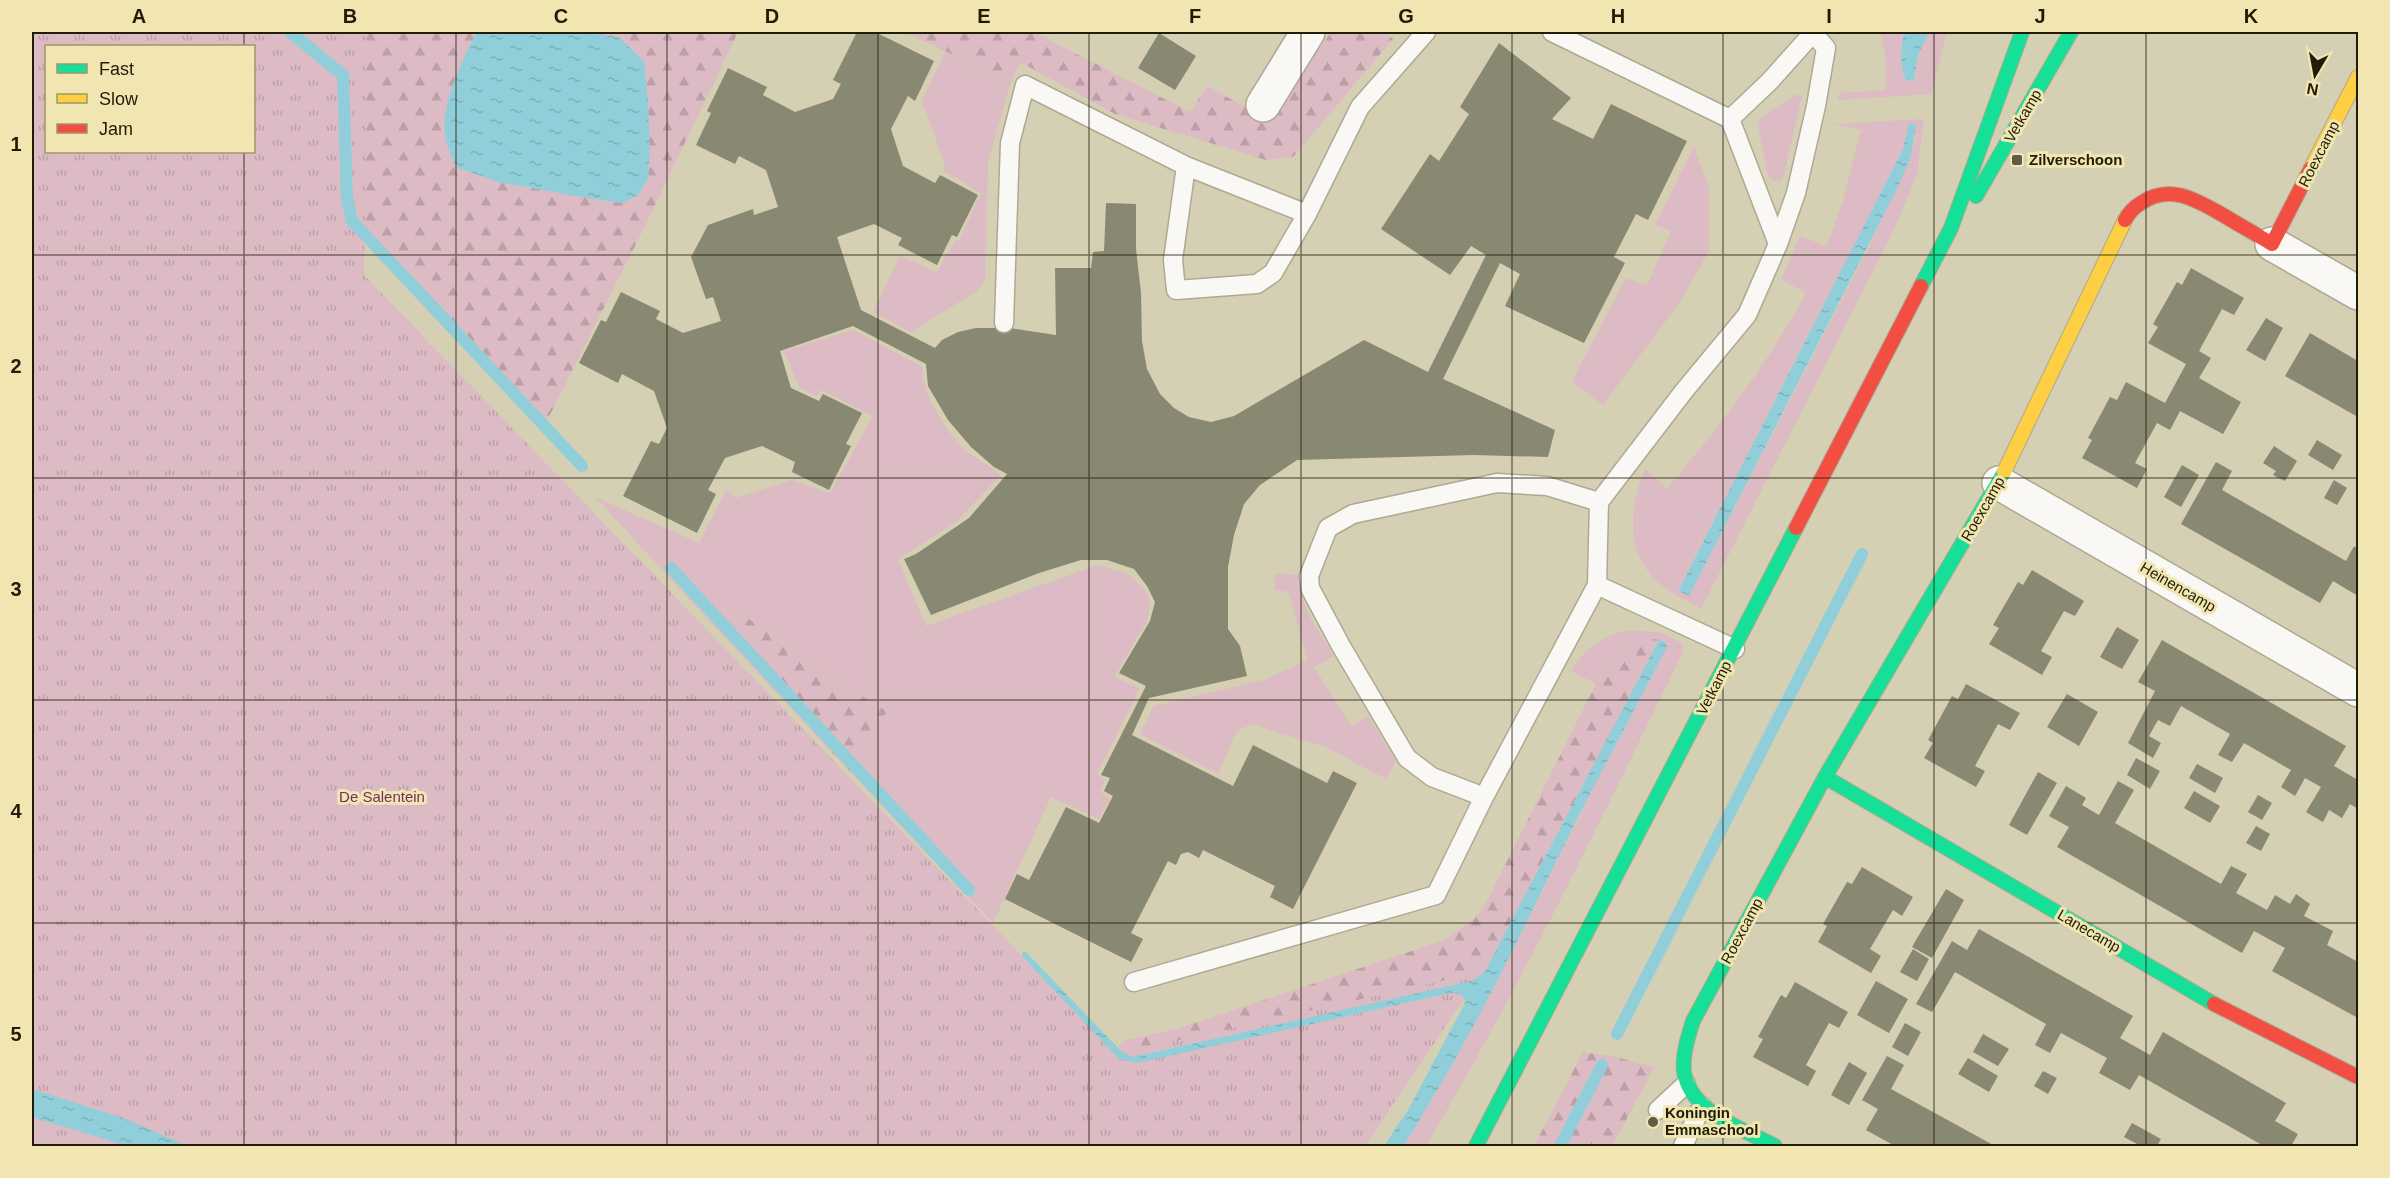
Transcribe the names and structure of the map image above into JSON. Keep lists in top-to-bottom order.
{
  "streets": {
    "street": [
      "Vetkamp",
      "Roexcamp",
      "Heinencamp",
      "Lanecamp"
    ]
  },
  "crossings": [
    ["Roexcamp", "Heinencamp"],
    ["Roexcamp", "Lanecamp"]
  ],
  "parks": ["De Salentein"],
  "places": {
    "transit": ["Zilverschoon"],
    "other": ["Koningin Emmaschool"]
  },
  "legend": ["Fast", "Slow", "Jam"],
  "north": "bottom",
  "grid": {
    "columns": [
      "A",
      "B",
      "C",
      "D",
      "E",
      "F",
      "G",
      "H",
      "I",
      "J",
      "K"
    ],
    "rows": [
      "1",
      "2",
      "3",
      "4",
      "5"
    ]
  }
}
